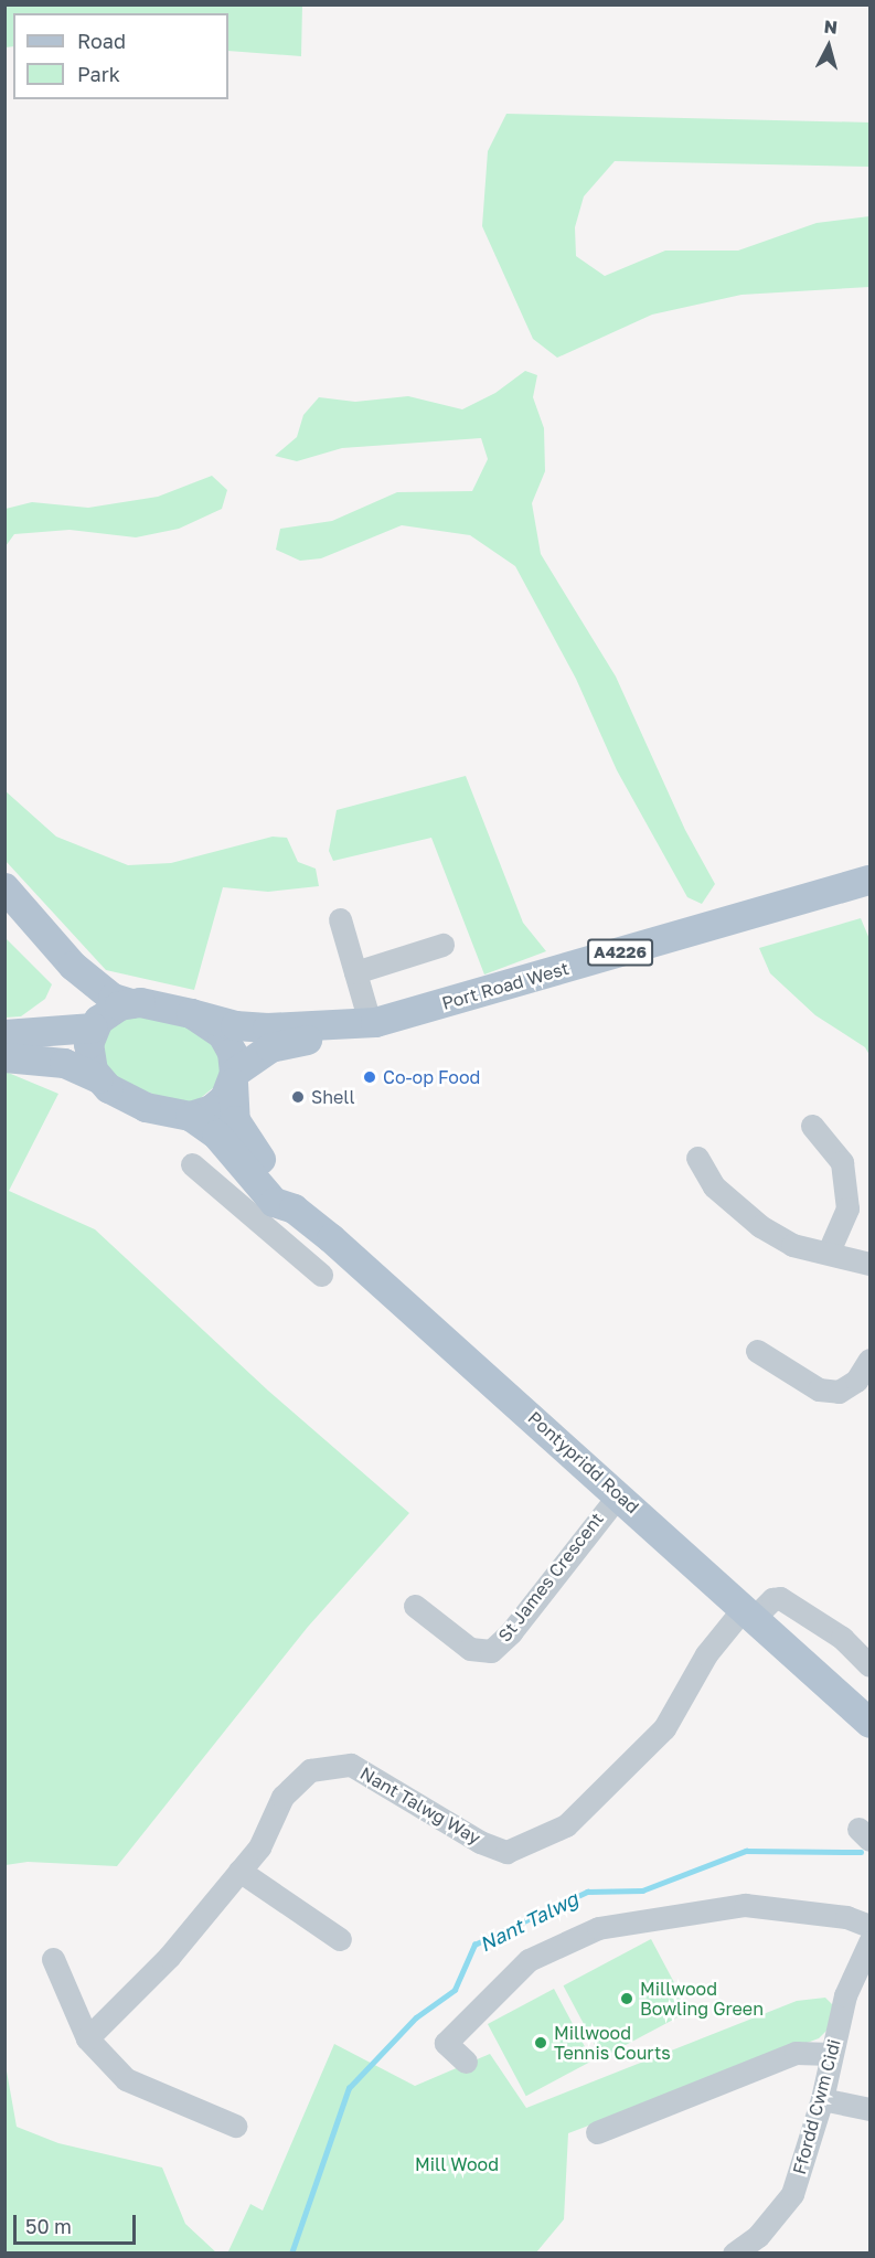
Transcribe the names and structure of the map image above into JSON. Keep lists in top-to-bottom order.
{
  "streets": {
    "main road": ["A4226", "Port Road West", "Pontypridd Road"],
    "street": ["St James Crescent", "Nant Talwg Way", "Ffordd Cwm Cidi"]
  },
  "crossings": [
    ["Port Road West", "Pontypridd Road"],
    ["Pontypridd Road", "St James Crescent"],
    ["Pontypridd Road", "Nant Talwg Way"]
  ],
  "water": ["Nant Talwg"],
  "parks": ["Mill Wood"],
  "places": [
    "Co-op Food",
    "Shell",
    "Millwood Bowling Green",
    "Millwood Tennis Courts"
  ],
  "legend": ["Road", "Park"],
  "scale_bar": "50 m",
  "north": "top"
}
